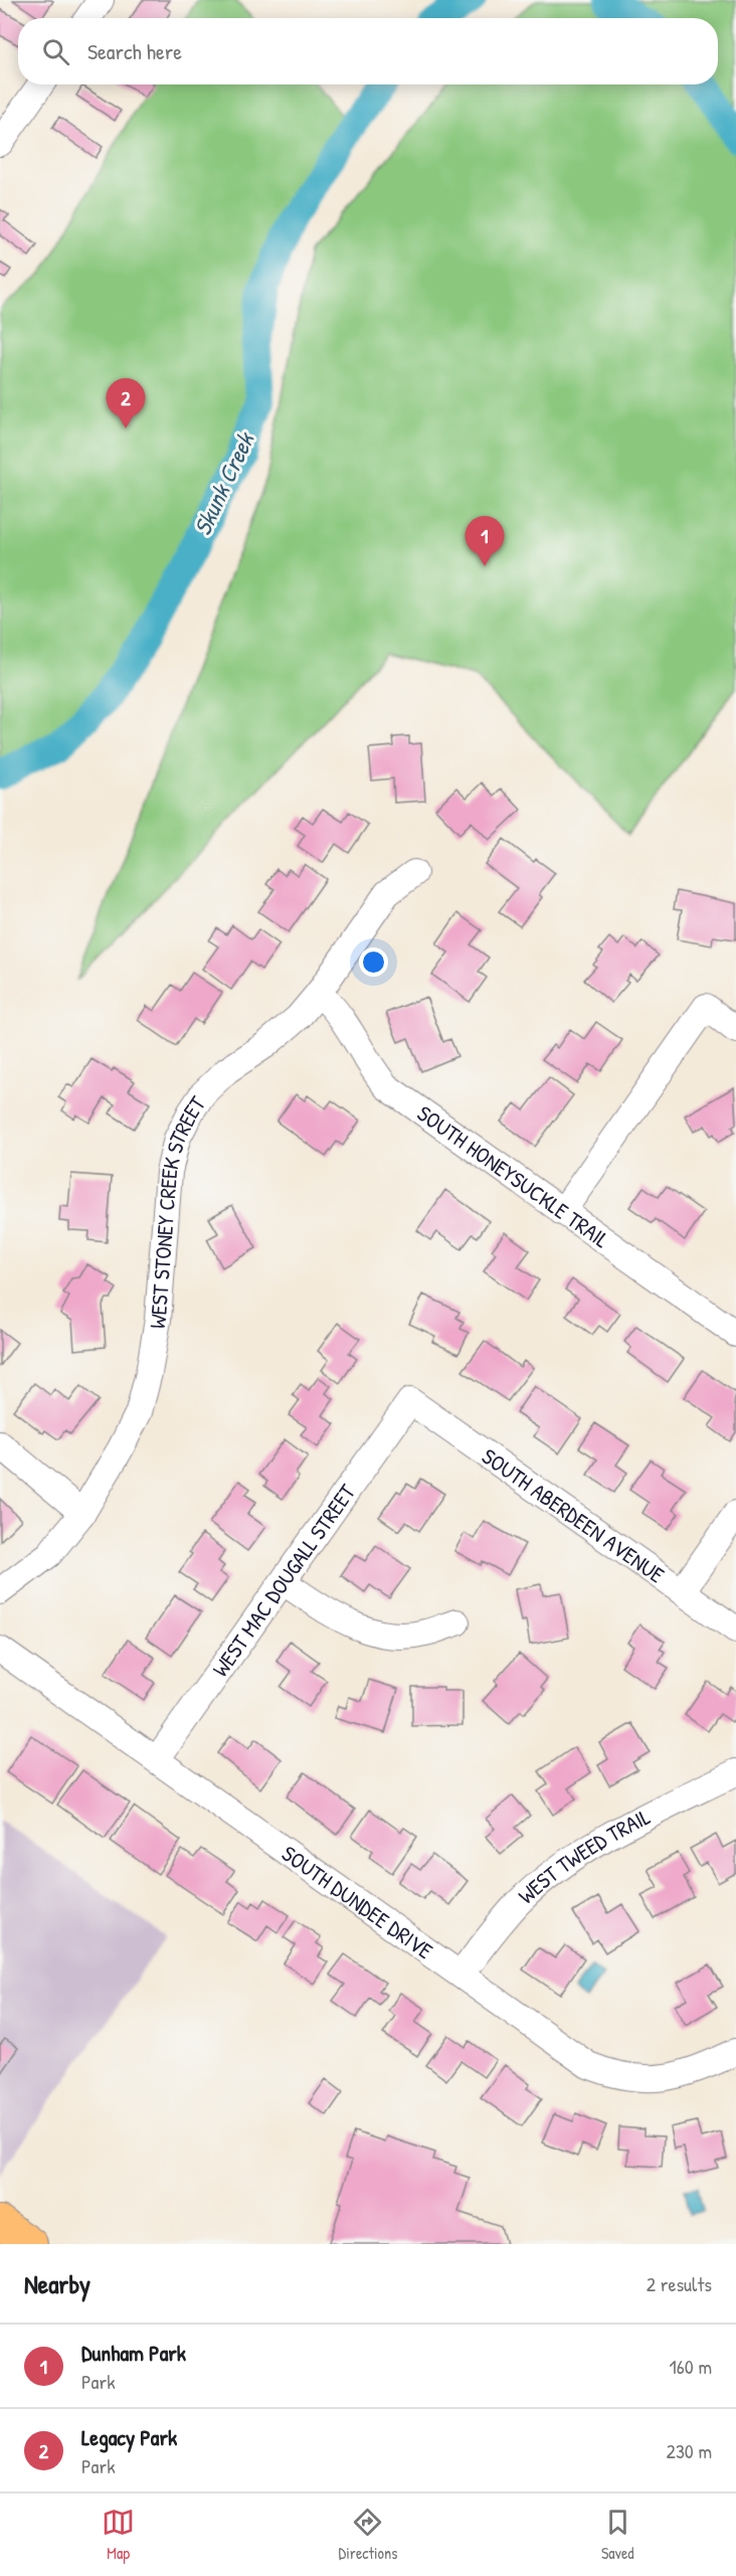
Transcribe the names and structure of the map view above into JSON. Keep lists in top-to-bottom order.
{
  "streets": {
    "street": [
      "SOUTH HONEYSUCKLE TRAIL",
      "WEST STONEY CREEK STREET",
      "SOUTH ABERDEEN AVENUE",
      "WEST MAC DOUGALL STREET",
      "WEST TWEED TRAIL",
      "SOUTH DUNDEE DRIVE"
    ]
  },
  "crossings": [
    ["SOUTH HONEYSUCKLE TRAIL", "WEST STONEY CREEK STREET"],
    ["SOUTH ABERDEEN AVENUE", "WEST MAC DOUGALL STREET"],
    ["WEST MAC DOUGALL STREET", "SOUTH DUNDEE DRIVE"],
    ["WEST TWEED TRAIL", "SOUTH DUNDEE DRIVE"]
  ],
  "water": ["Skunk Creek"],
  "page": {
    "search": "Search here",
    "pins": ["2", "1"],
    "heading": ["Nearby", "2 results"],
    "list": [
      {
        "mark": "1",
        "name": "Dunham Park",
        "note": "Park",
        "value": "160 m"
      },
      {
        "mark": "2",
        "name": "Legacy Park",
        "note": "Park",
        "value": "230 m"
      }
    ],
    "nav": ["Map", "Directions", "Saved"]
  }
}
